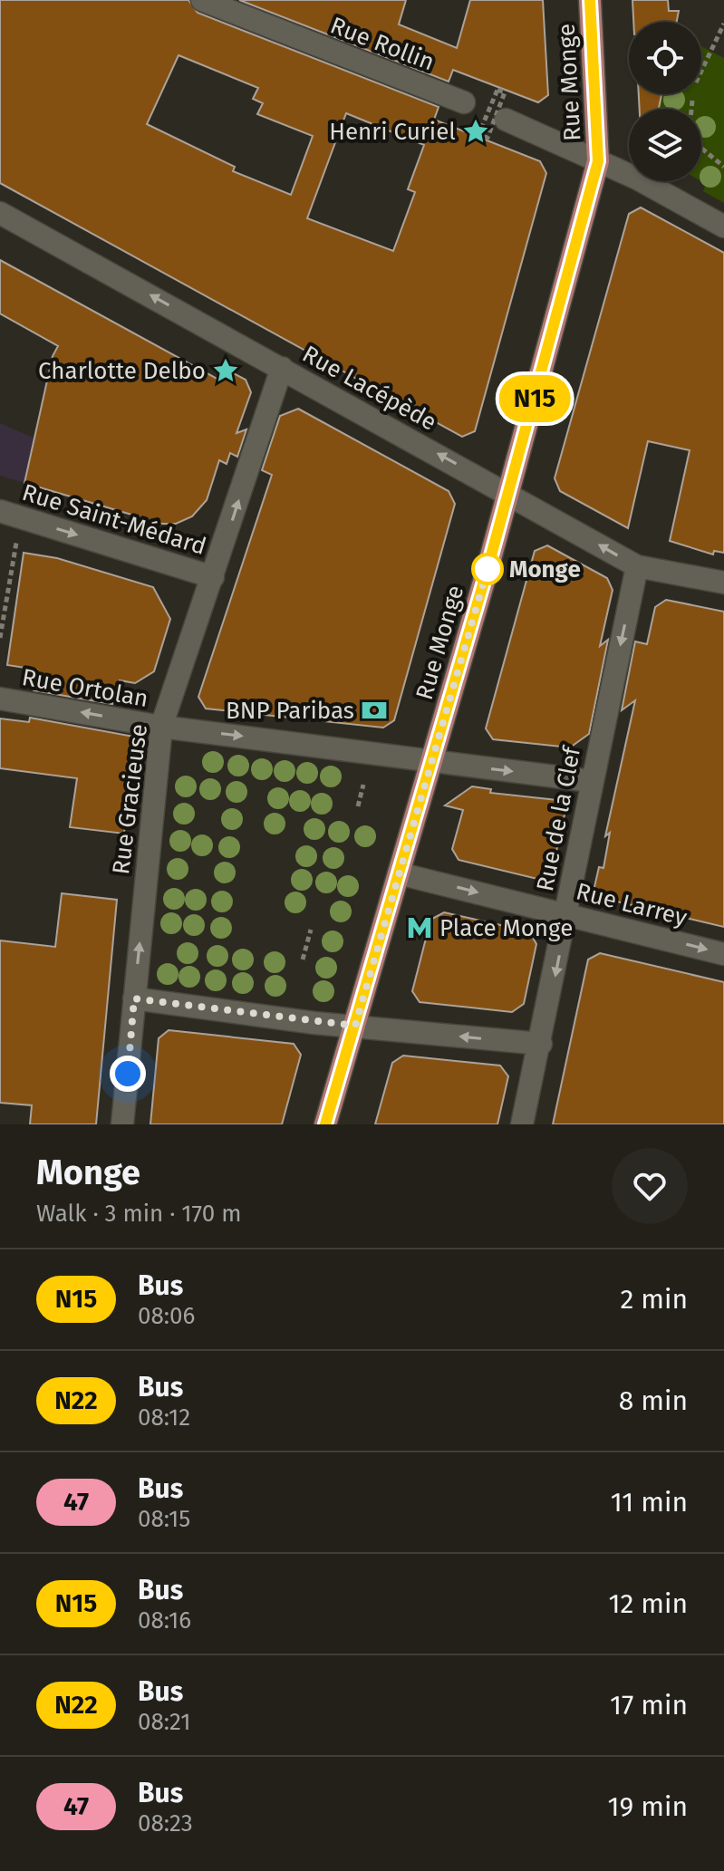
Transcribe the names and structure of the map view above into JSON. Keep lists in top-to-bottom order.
{
  "streets": {
    "main road": ["Rue Monge"],
    "street": [
      "Rue Rollin",
      "Rue Lacépède",
      "Rue Saint-Médard",
      "Rue Ortolan",
      "Rue Gracieuse",
      "Rue de la Clef",
      "Rue Larrey"
    ]
  },
  "crossings": [
    ["Rue Monge", "Rue Lacépède"],
    ["Rue Monge", "Rue Larrey"],
    ["Rue Lacépède", "Rue Gracieuse"],
    ["Rue Lacépède", "Rue de la Clef"],
    ["Rue Saint-Médard", "Rue Gracieuse"],
    ["Rue Ortolan", "Rue Gracieuse"],
    ["Rue de la Clef", "Rue Larrey"]
  ],
  "one_way": [
    "Rue Lacépède",
    "Rue Saint-Médard",
    "Rue Ortolan",
    "Rue Gracieuse",
    "Rue de la Clef"
  ],
  "places": {
    "place": ["Henri Curiel", "Charlotte Delbo"],
    "other": ["Monge"],
    "bank": ["BNP Paribas"],
    "metro station": ["Place Monge"]
  },
  "lines": ["bus line N15"],
  "page": {
    "on_map": "N15",
    "heading": ["Monge", "Walk · 3 min · 170 m"],
    "list": [
      {
        "mark": "N15",
        "name": "Bus",
        "note": "08:06",
        "value": "2 min"
      },
      {
        "mark": "N22",
        "name": "Bus",
        "note": "08:12",
        "value": "8 min"
      },
      {
        "mark": "47",
        "name": "Bus",
        "note": "08:15",
        "value": "11 min"
      },
      {
        "mark": "N15",
        "name": "Bus",
        "note": "08:16",
        "value": "12 min"
      },
      {
        "mark": "N22",
        "name": "Bus",
        "note": "08:21",
        "value": "17 min"
      },
      {
        "mark": "47",
        "name": "Bus",
        "note": "08:23",
        "value": "19 min"
      }
    ]
  }
}
